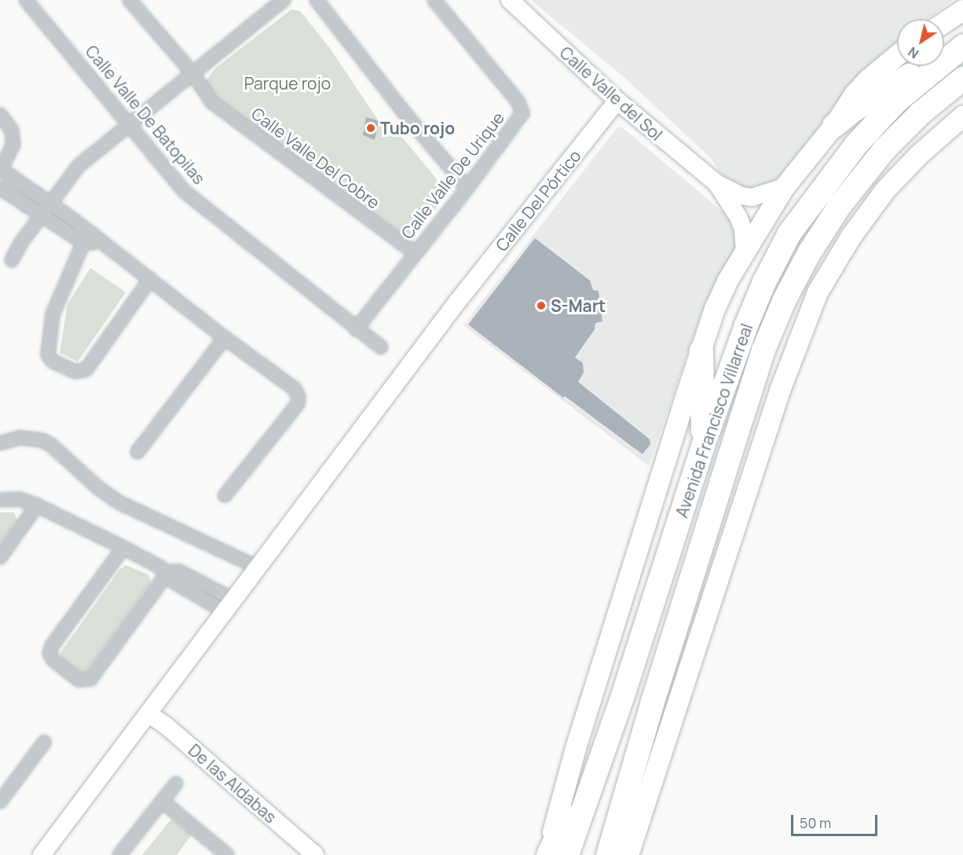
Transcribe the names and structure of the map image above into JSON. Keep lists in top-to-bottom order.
{
  "streets": {
    "highway": ["Avenida Francisco Villarreal"],
    "street": [
      "Calle Valle del Sol",
      "Calle Valle De Batopilas",
      "Calle Valle Del Cobre",
      "Calle Valle De Urique",
      "Calle Del Pórtico",
      "De las Aldabas"
    ]
  },
  "crossings": [
    ["Calle Valle del Sol", "Calle Del Pórtico"],
    ["Calle Valle del Sol", "Avenida Francisco Villarreal"],
    ["Calle Valle De Batopilas", "Calle Valle De Urique"],
    ["Calle Valle Del Cobre", "Calle Valle De Urique"],
    ["Calle Del Pórtico", "De las Aldabas"]
  ],
  "parks": ["Parque rojo"],
  "places": ["Tubo rojo", "S-Mart"],
  "scale_bar": "50 m",
  "north": "bottom left"
}
